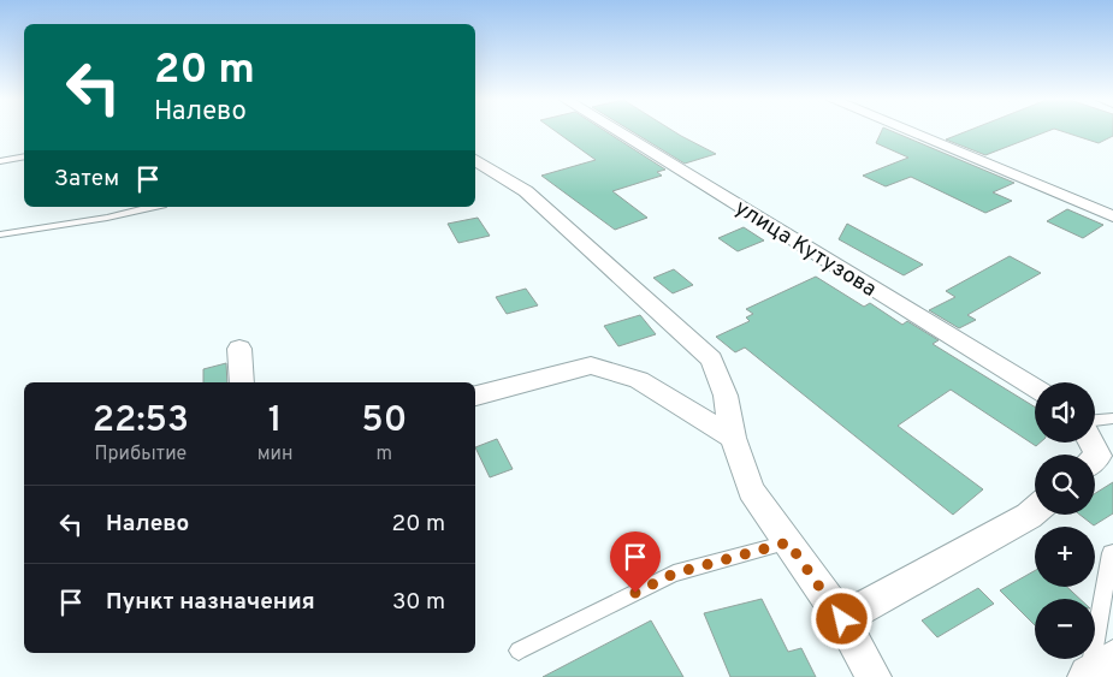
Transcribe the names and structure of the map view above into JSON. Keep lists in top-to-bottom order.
{
  "streets": {
    "street": ["улица Кутузова"]
  },
  "page": {
    "turn": ["20 m", "Налево"],
    "then": "Затем",
    "map_buttons": ["+", "−"],
    "eta": [
      "22:53",
      "Прибытие",
      "1",
      "мин",
      "50",
      "m"
    ],
    "list": [
      {
        "name": "Налево",
        "value": "20 m"
      },
      {
        "name": "Пункт назначения",
        "value": "30 m"
      }
    ]
  }
}
